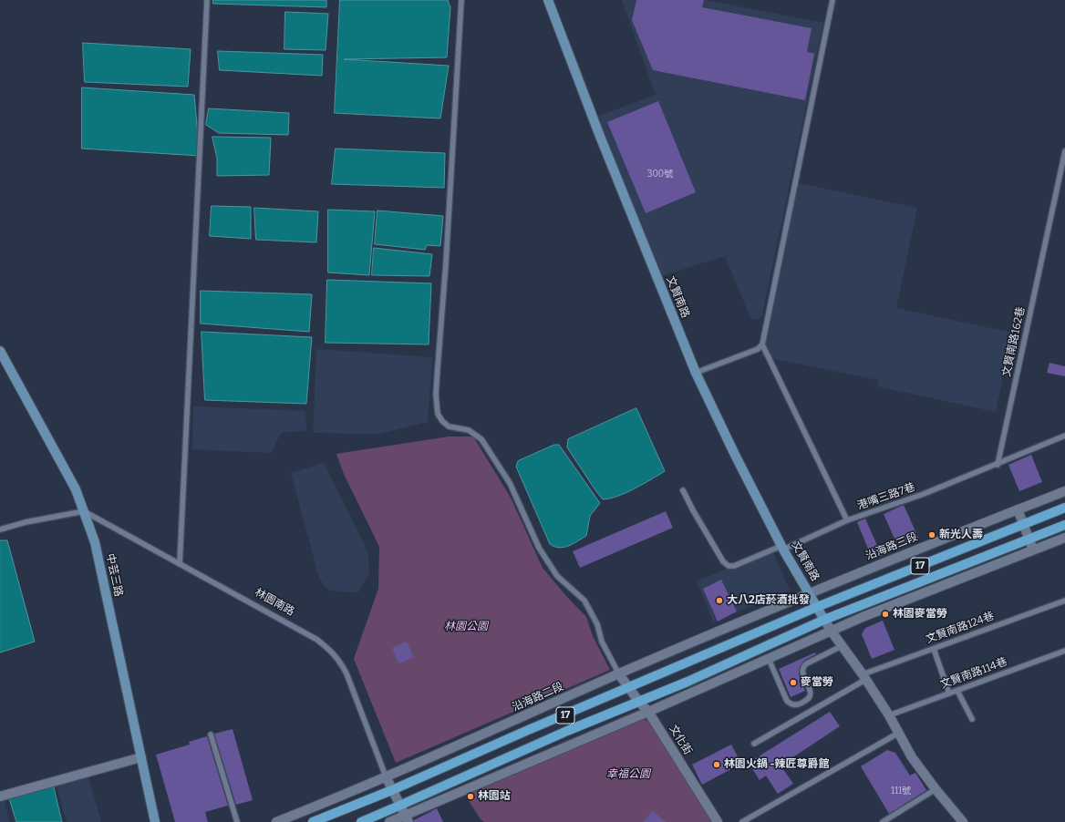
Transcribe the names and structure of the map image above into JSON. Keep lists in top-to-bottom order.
{
  "streets": {
    "main road": ["17"],
    "street": [
      "文賢南路",
      "沿海路三段",
      "中芸三路",
      "沿海路二段",
      "文化街"
    ],
    "lane": [
      "文賢南路162巷",
      "港嘴三路7巷",
      "林園南路",
      "文賢南路124巷",
      "文賢南路114巷"
    ]
  },
  "crossings": [
    ["文賢南路", "港嘴三路7巷"],
    ["文賢南路", "沿海路三段"],
    ["文賢南路", "17"],
    ["文賢南路", "沿海路二段"],
    ["文賢南路162巷", "港嘴三路7巷"],
    ["沿海路三段", "沿海路二段"],
    ["17", "文化街"],
    ["中芸三路", "林園南路"],
    ["林園南路", "沿海路二段"],
    ["沿海路二段", "文化街"]
  ],
  "parks": ["林園公園", "幸福公園"],
  "places": [
    "新光人壽",
    "大八2店菸酒批發",
    "林園麥當勞",
    "麥當勞",
    "林園火鍋 -辣匠尊爵館",
    "林園站"
  ],
  "house_numbers": ["300號", "111號"]
}
